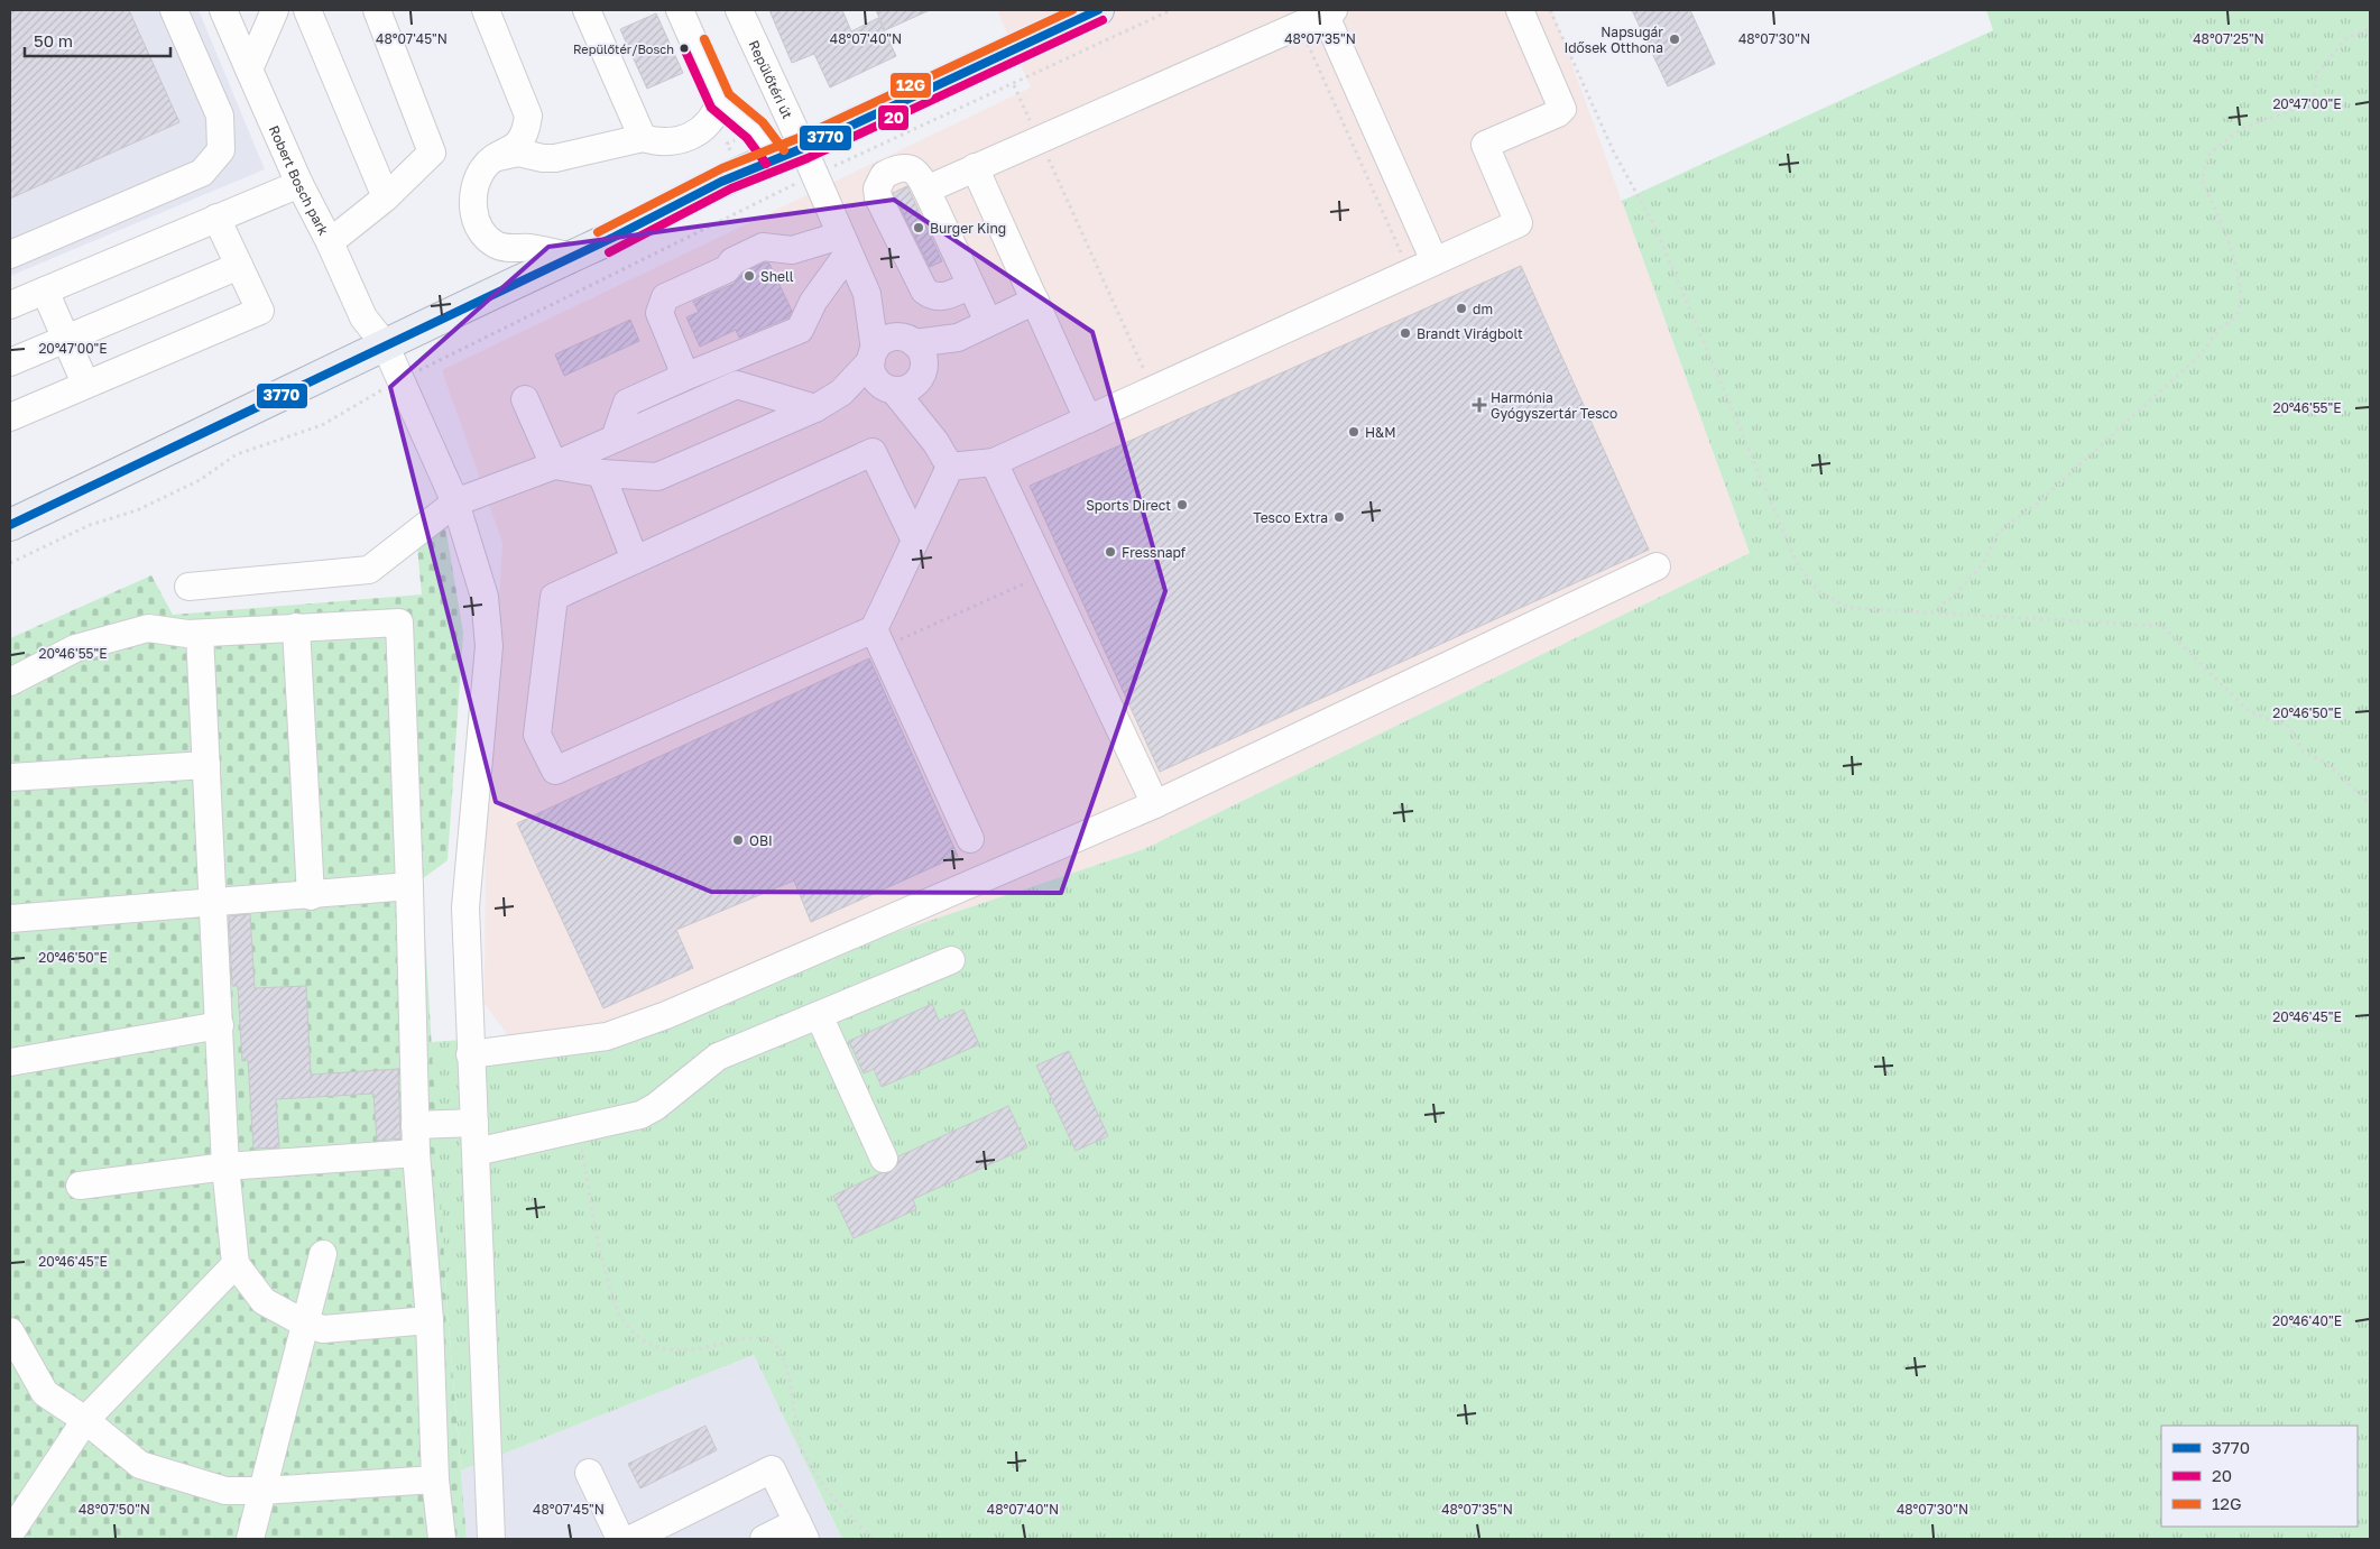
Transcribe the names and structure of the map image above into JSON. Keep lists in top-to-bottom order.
{
  "streets": {
    "street": ["Repülőtéri út", "Robert Bosch park"]
  },
  "places": {
    "other": [
      "Napsugár Idősek Otthona",
      "Repülőtér/Bosch",
      "Burger King",
      "Shell",
      "dm",
      "Brandt Virágbolt",
      "H&M",
      "Sports Direct",
      "Tesco Extra",
      "Fressnapf",
      "OBI"
    ],
    "health": ["Harmónia Gyógyszertár Tesco"]
  },
  "lines": ["transit line 3770", "transit line 12G", "transit line 20"],
  "legend": ["3770", "20", "12G"],
  "scale_bar": "50 m",
  "coordinates": [
    "48°07'45\"N",
    "48°07'40\"N",
    "48°07'35\"N",
    "48°07'30\"N",
    "48°07'25\"N",
    "20°47'00\"E",
    "20°46'55\"E",
    "20°46'50\"E",
    "20°46'45\"E",
    "20°46'40\"E",
    "48°07'50\"N"
  ]
}
